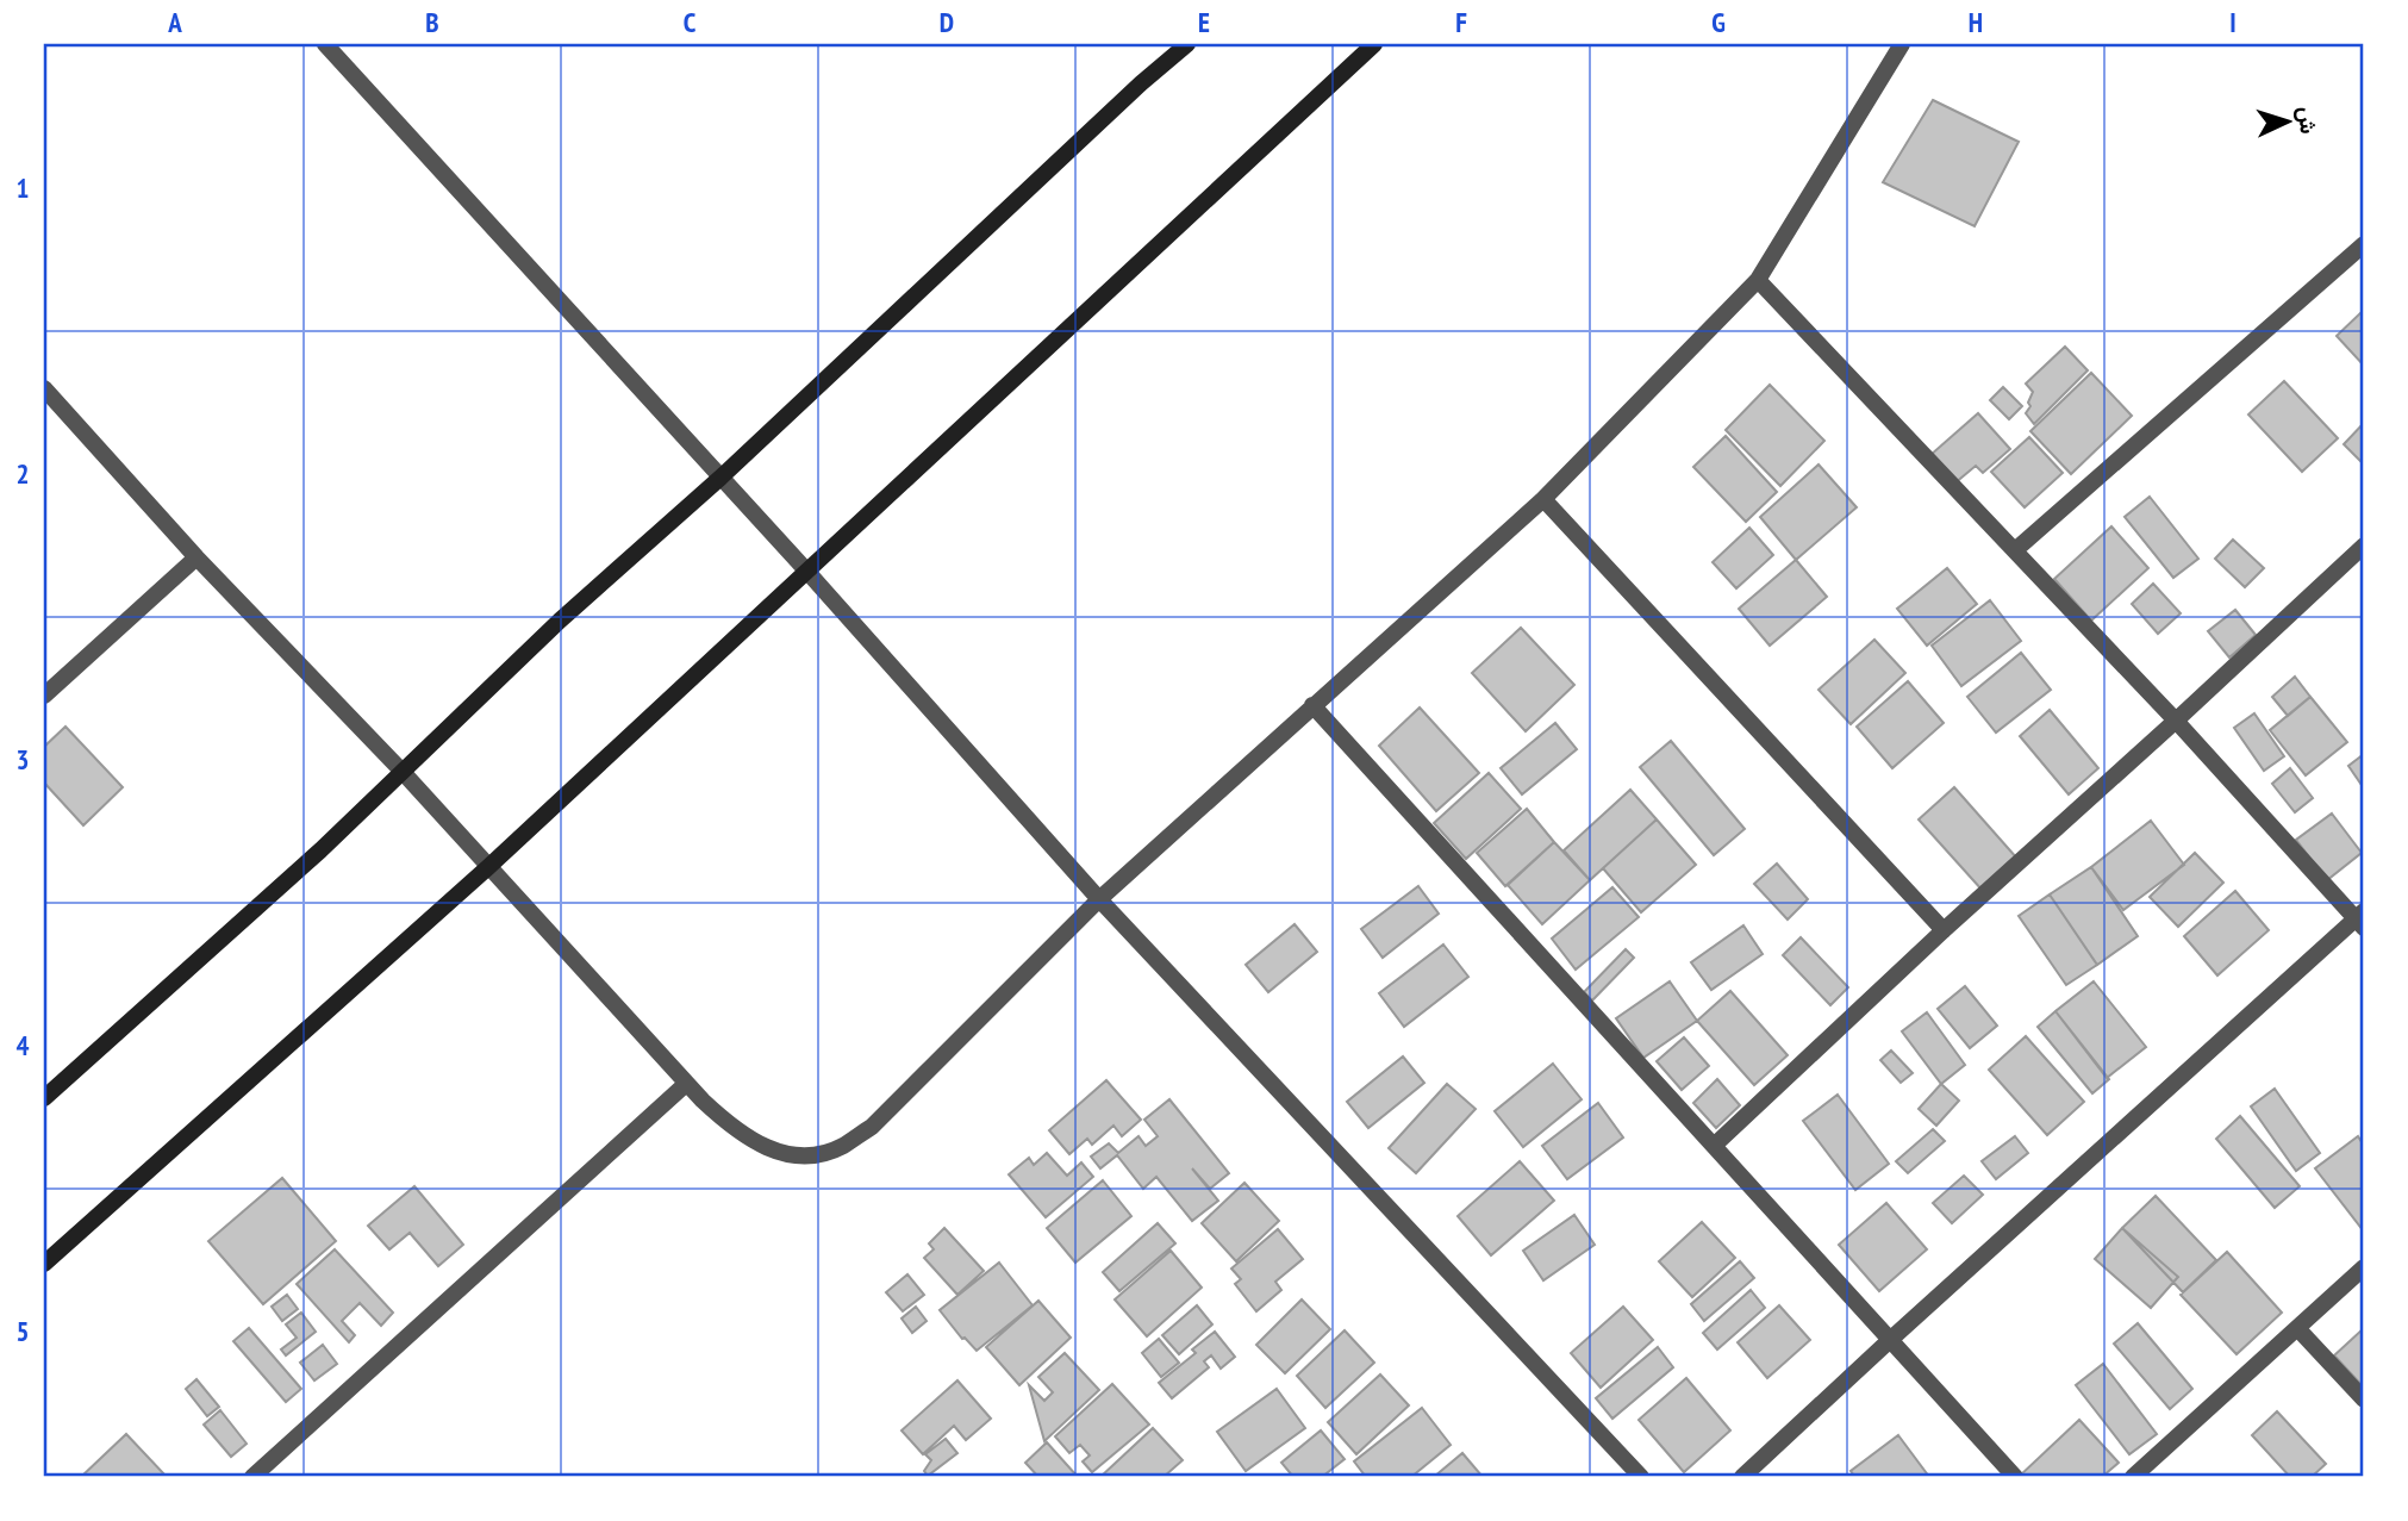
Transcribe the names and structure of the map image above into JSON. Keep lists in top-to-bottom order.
{
  "north": "right",
  "grid": {
    "columns": [
      "A",
      "B",
      "C",
      "D",
      "E",
      "F",
      "G",
      "H",
      "I"
    ],
    "rows": [
      "1",
      "2",
      "3",
      "4",
      "5"
    ]
  }
}
